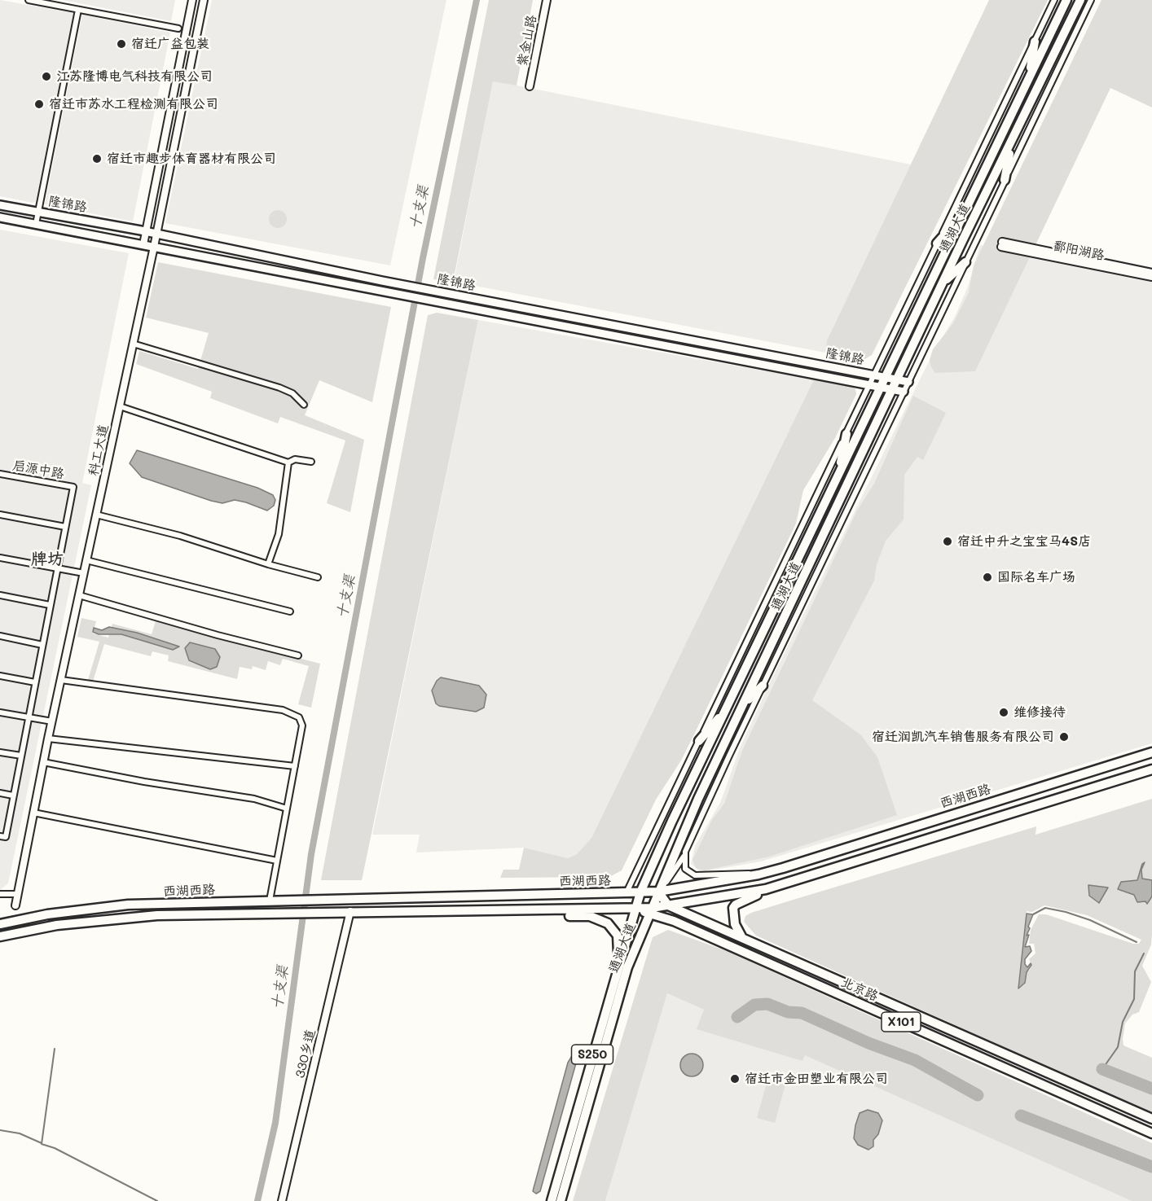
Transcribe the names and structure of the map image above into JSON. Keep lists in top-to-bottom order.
{
  "streets": {
    "main road": [
      "隆锦路",
      "通湖大道",
      "西湖西路",
      "北京路",
      "X101",
      "S250"
    ],
    "street": [
      "紫金山路",
      "鄱阳湖路",
      "科工大道",
      "启源中路",
      "330乡道"
    ]
  },
  "crossings": [
    ["隆锦路", "通湖大道"],
    ["隆锦路", "科工大道"],
    ["通湖大道", "西湖西路"],
    ["通湖大道", "北京路"],
    ["西湖西路", "北京路"],
    ["西湖西路", "330乡道"]
  ],
  "districts": ["牌坊"],
  "water": ["十支渠"],
  "places": [
    "宿迁广益包装",
    "江苏隆博电气科技有限公司",
    "宿迁市苏水工程检测有限公司",
    "宿迁市趣步体育器材有限公司",
    "宿迁中升之宝宝马4S店",
    "国际名车广场",
    "维修接待",
    "宿迁润凯汽车销售服务有限公司",
    "宿迁市金田塑业有限公司"
  ]
}
